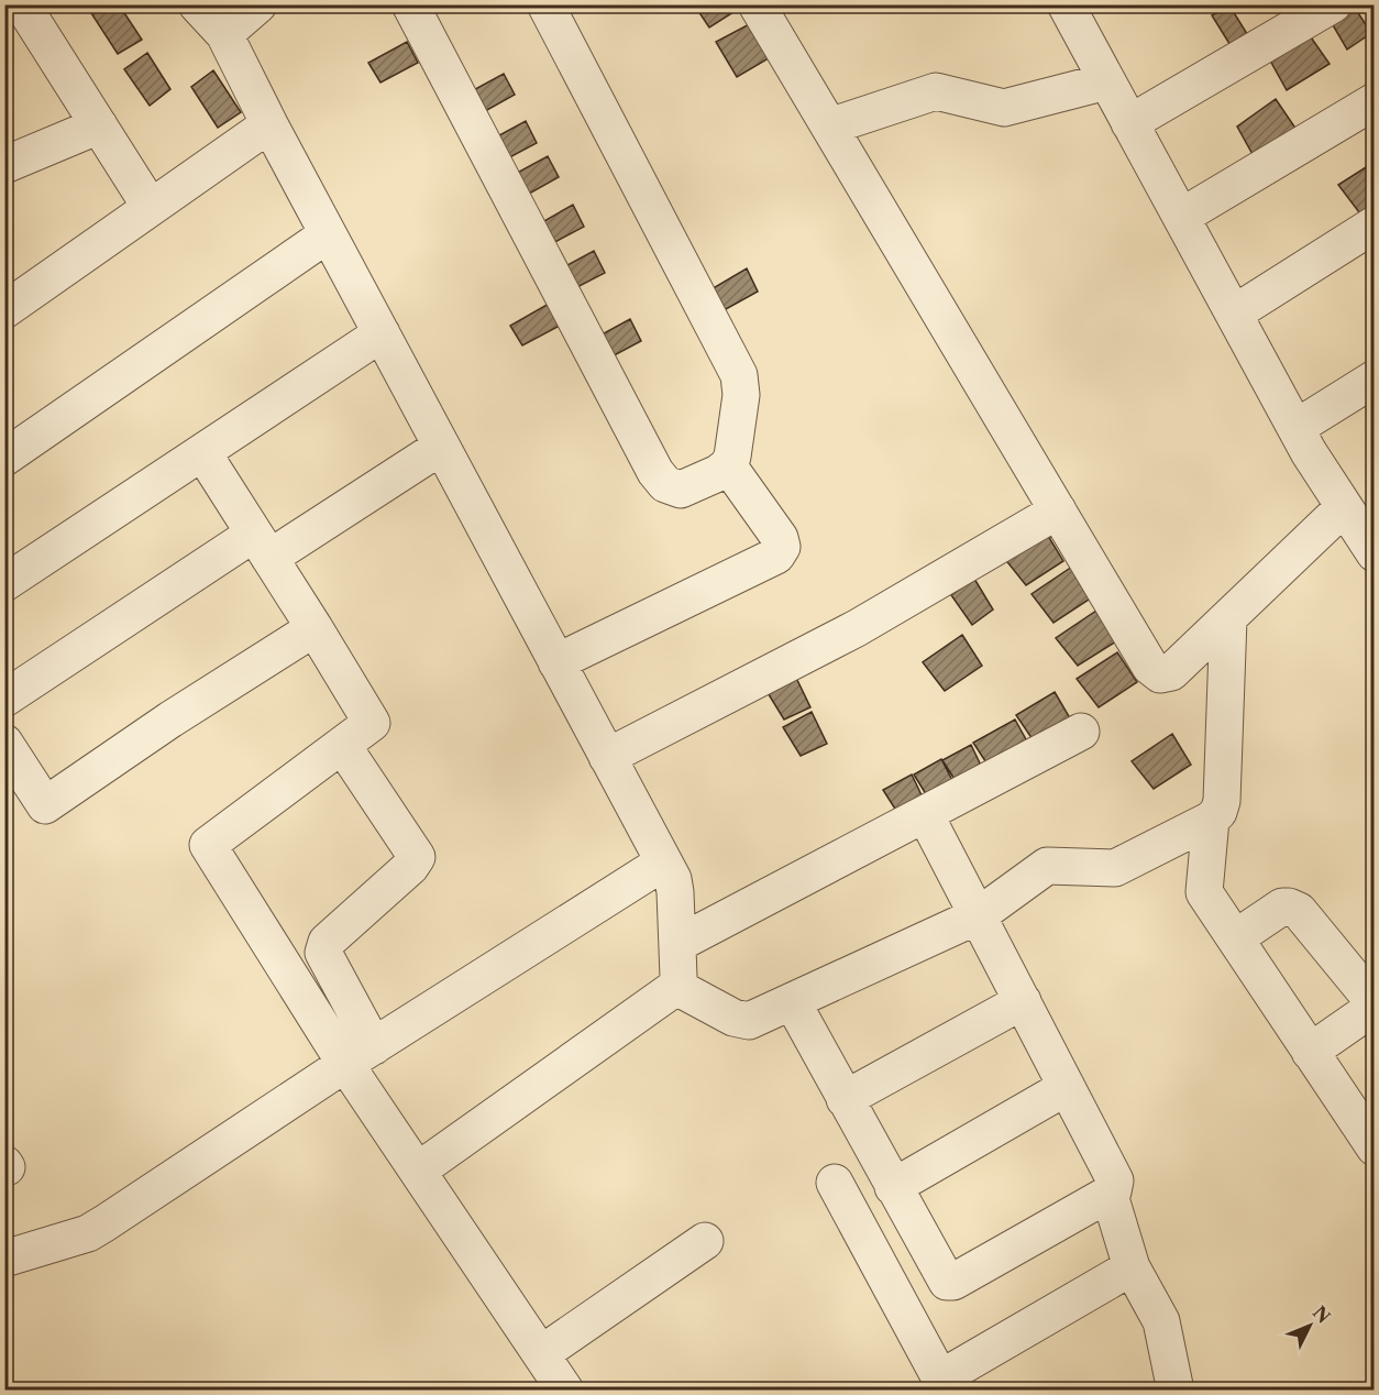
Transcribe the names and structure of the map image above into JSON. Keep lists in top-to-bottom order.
{
  "north": "top right"
}
